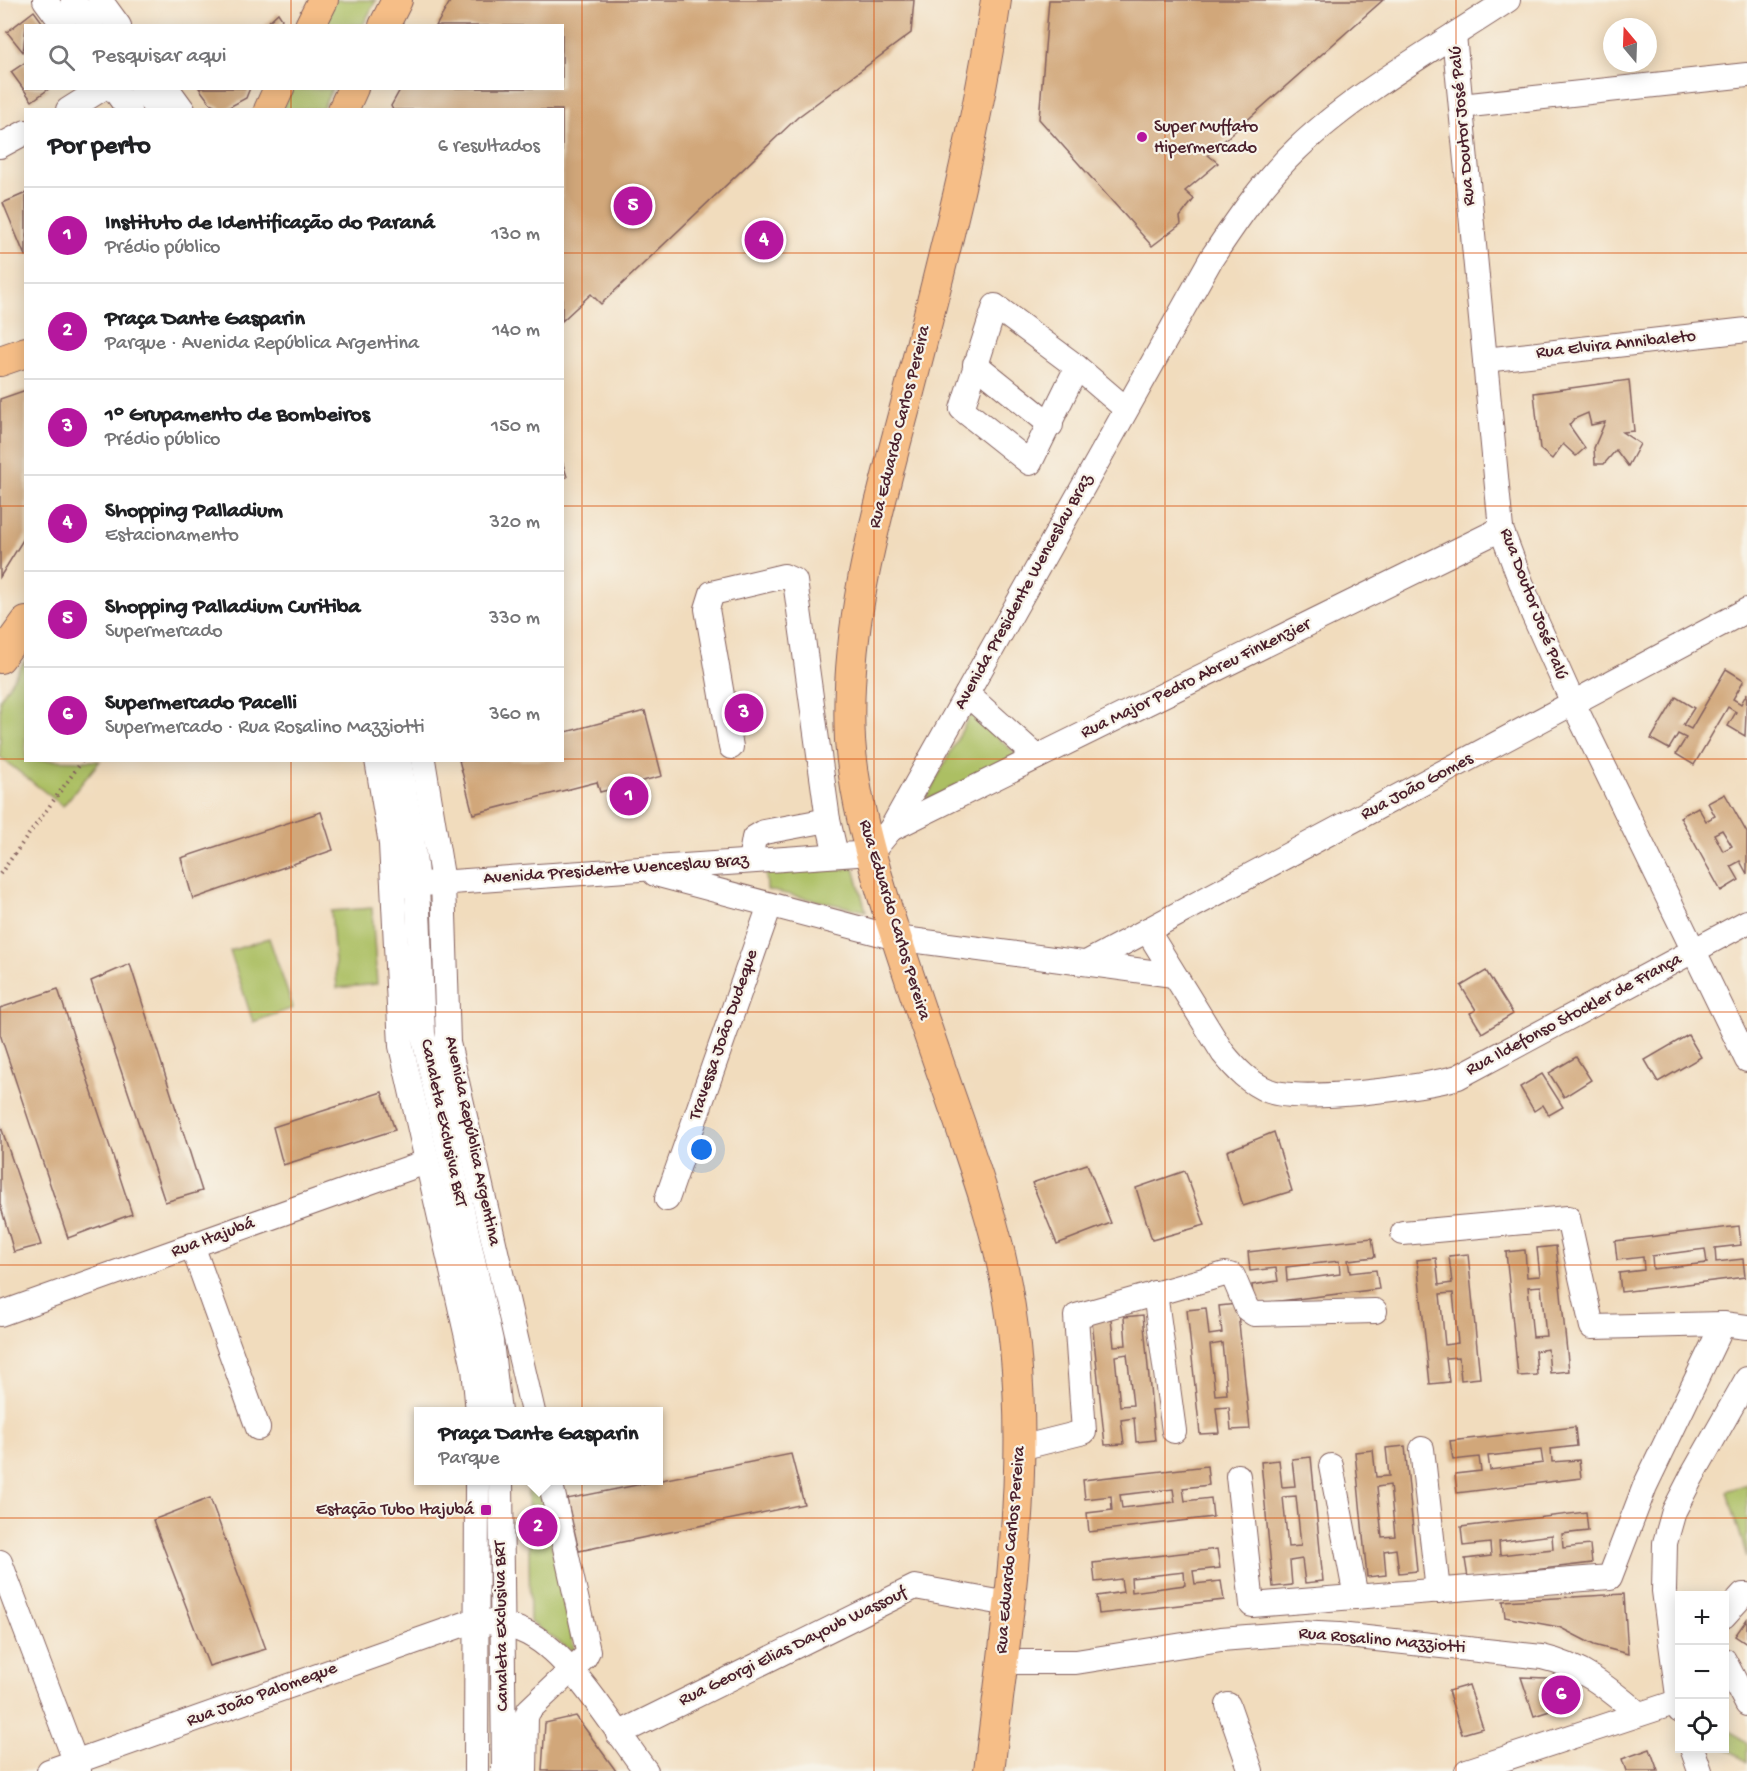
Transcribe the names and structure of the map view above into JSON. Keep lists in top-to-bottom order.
{
  "streets": {
    "main road": ["Rua Eduardo Carlos Pereira"],
    "street": [
      "Rua Doutor José Palú",
      "Rua Elvira Annibaleto",
      "Avenida Presidente Wenceslau Braz",
      "Rua Major Pedro Abreu Finkenzier",
      "Rua João Gomes",
      "Rua Ildefonso Stockler de França",
      "Travessa João Dudeque",
      "Canaleta Exclusiva BRT",
      "Avenida República Argentina",
      "Rua Itajubá",
      "Rua Rosalino Mazziotti",
      "Rua Georgi Elias Dayoub Wassouf",
      "Rua João Palomeque"
    ]
  },
  "crossings": [
    ["Rua Doutor José Palú", "Rua Elvira Annibaleto"],
    ["Rua Doutor José Palú", "Avenida Presidente Wenceslau Braz"],
    ["Rua Doutor José Palú", "Rua Major Pedro Abreu Finkenzier"],
    ["Rua Doutor José Palú", "Rua João Gomes"],
    ["Rua Doutor José Palú", "Rua Ildefonso Stockler de França"],
    ["Rua Eduardo Carlos Pereira", "Avenida Presidente Wenceslau Braz"],
    ["Rua Eduardo Carlos Pereira", "Rua Rosalino Mazziotti"],
    ["Rua Eduardo Carlos Pereira", "Rua Georgi Elias Dayoub Wassouf"],
    ["Avenida Presidente Wenceslau Braz", "Rua Major Pedro Abreu Finkenzier"],
    ["Avenida Presidente Wenceslau Braz", "Canaleta Exclusiva BRT"],
    ["Avenida Presidente Wenceslau Braz", "Avenida República Argentina"],
    ["Rua João Gomes", "Rua Ildefonso Stockler de França"]
  ],
  "places": {
    "other": ["Super Muffato Hipermercado"],
    "transit": ["Estação Tubo Itajubá"]
  },
  "north": "top",
  "page": {
    "search": "Pesquisar aqui",
    "heading": ["Por perto", "6 resultados"],
    "pins": [
      "5",
      "4",
      "3",
      "1",
      "2",
      "6"
    ],
    "list": [
      {
        "mark": "1",
        "name": "Instituto de Identificação do Paraná",
        "note": "Prédio público",
        "value": "130 m"
      },
      {
        "mark": "2",
        "name": "Praça Dante Gasparin",
        "note": "Parque · Avenida República Argentina",
        "value": "140 m"
      },
      {
        "mark": "3",
        "name": "1° Grupamento de Bombeiros",
        "note": "Prédio público",
        "value": "150 m"
      },
      {
        "mark": "4",
        "name": "Shopping Palladium",
        "note": "Estacionamento",
        "value": "320 m"
      },
      {
        "mark": "5",
        "name": "Shopping Palladium Curitiba",
        "note": "Supermercado",
        "value": "330 m"
      },
      {
        "mark": "6",
        "name": "Supermercado Pacelli",
        "note": "Supermercado · Rua Rosalino Mazziotti",
        "value": "360 m"
      }
    ],
    "popup": ["Praça Dante Gasparin", "Parque"],
    "map_buttons": ["+", "−"]
  }
}
